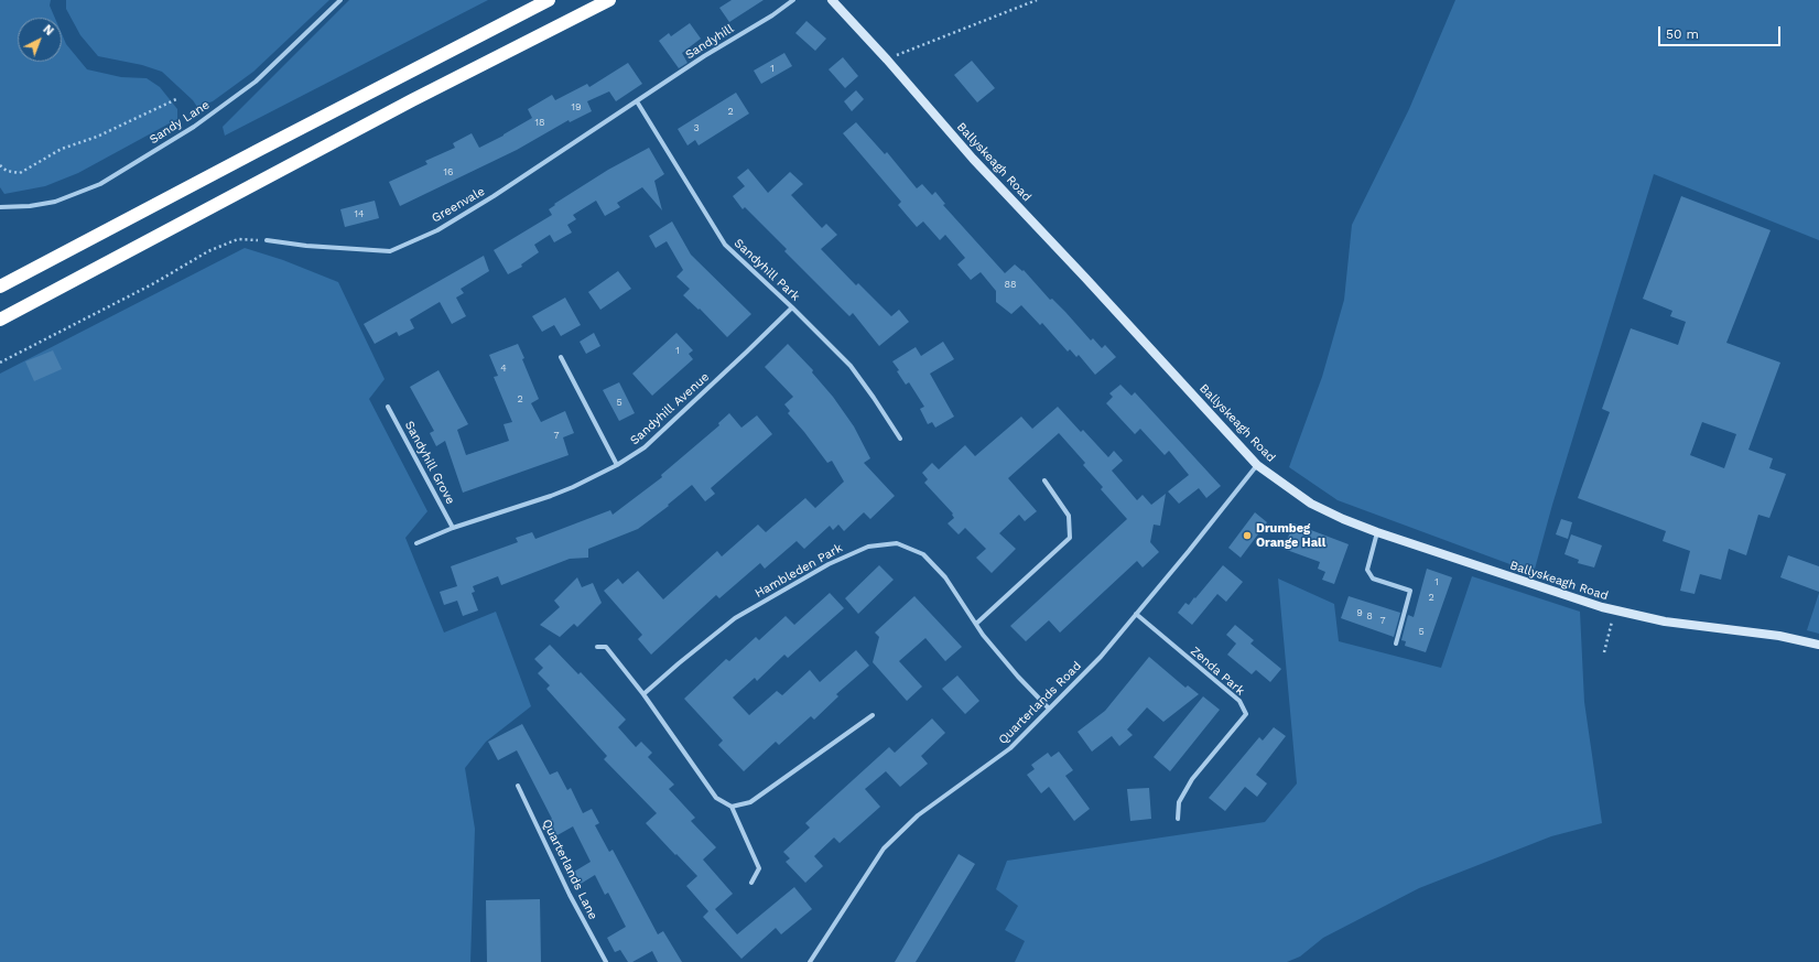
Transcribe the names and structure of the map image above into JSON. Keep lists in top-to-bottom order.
{
  "streets": {
    "main road": ["Ballyskeagh Road"],
    "street": [
      "Sandyhill",
      "Sandy Lane",
      "Greenvale",
      "Sandyhill Park",
      "Sandyhill Avenue",
      "Sandyhill Grove",
      "Hambleden Park",
      "Zenda Park",
      "Quarterlands Road",
      "Quarterlands Lane"
    ]
  },
  "crossings": [
    ["Sandyhill", "Greenvale"],
    ["Sandyhill", "Sandyhill Park"],
    ["Ballyskeagh Road", "Quarterlands Road"],
    ["Greenvale", "Sandyhill Park"],
    ["Sandyhill Park", "Sandyhill Avenue"],
    ["Sandyhill Avenue", "Sandyhill Grove"],
    ["Hambleden Park", "Quarterlands Road"],
    ["Zenda Park", "Quarterlands Road"]
  ],
  "places": ["Drumbeg Orange Hall"],
  "house_numbers": [
    "1",
    "19",
    "2",
    "18",
    "3",
    "16",
    "14",
    "88",
    "1",
    "4",
    "2",
    "5",
    "7",
    "1",
    "2",
    "9",
    "8",
    "7",
    "5"
  ],
  "scale_bar": "50 m",
  "north": "top right"
}
